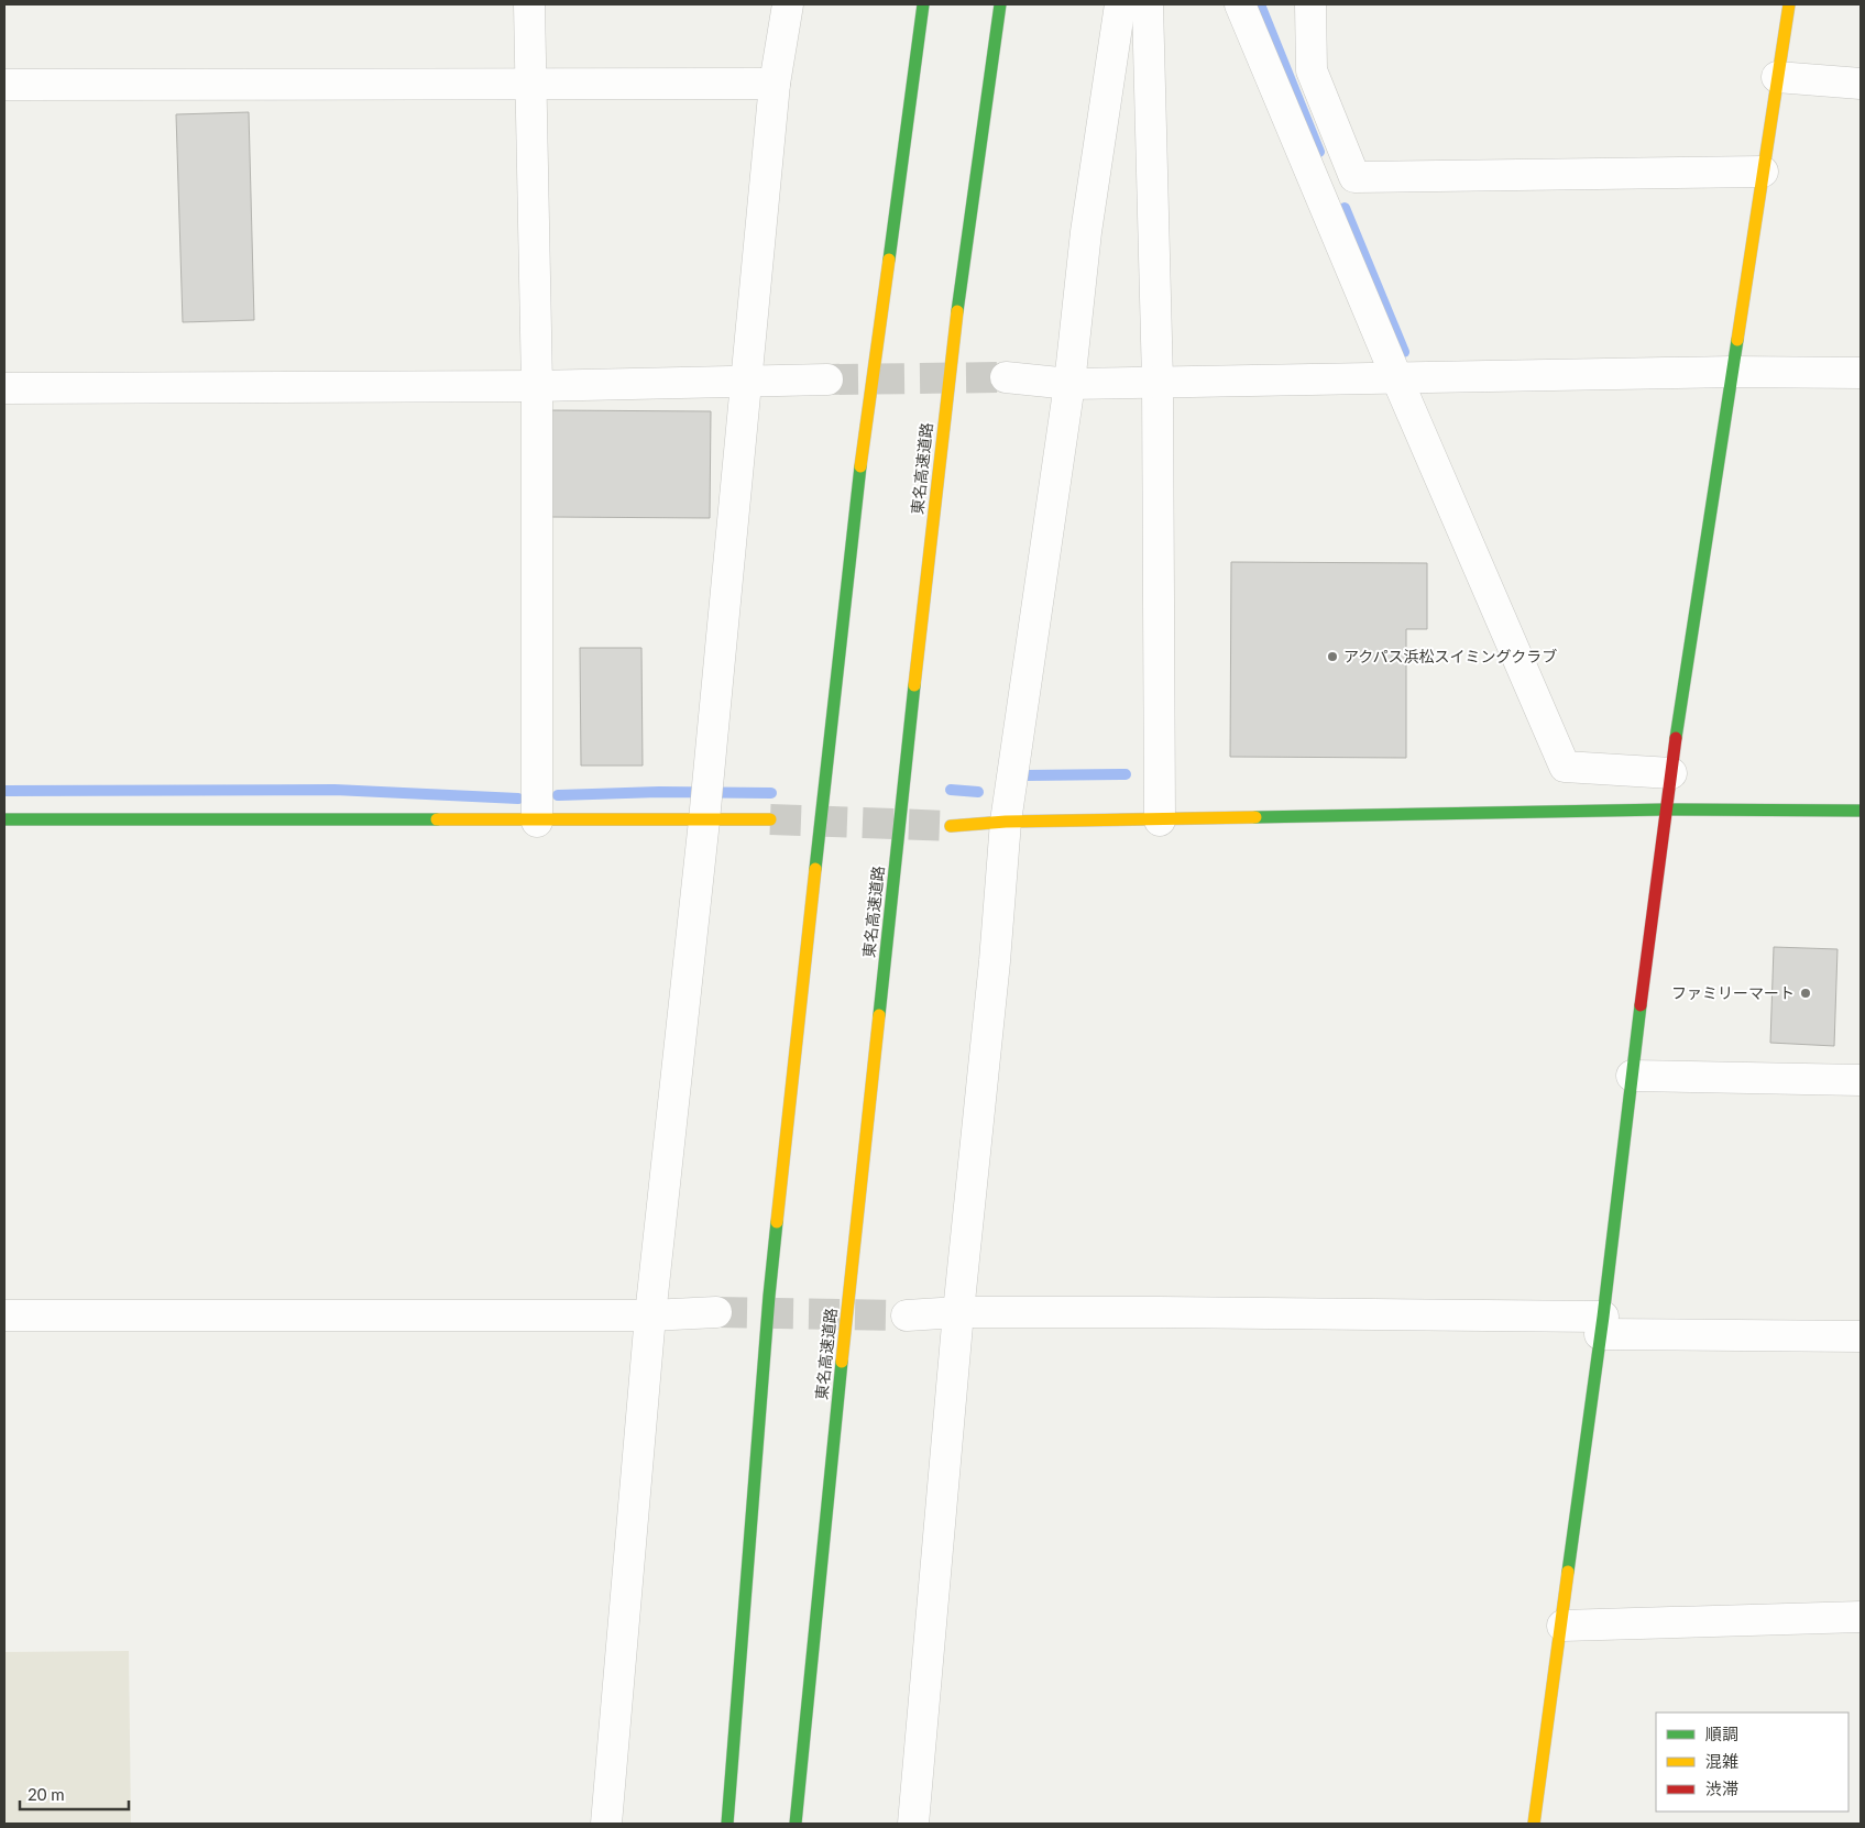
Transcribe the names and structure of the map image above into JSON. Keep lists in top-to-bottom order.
{
  "streets": {
    "main road": ["東名高速道路"]
  },
  "places": ["アクパス浜松スイミングクラブ", "ファミリーマート"],
  "legend": ["順調", "混雑", "渋滞"],
  "scale_bar": "20 m"
}
